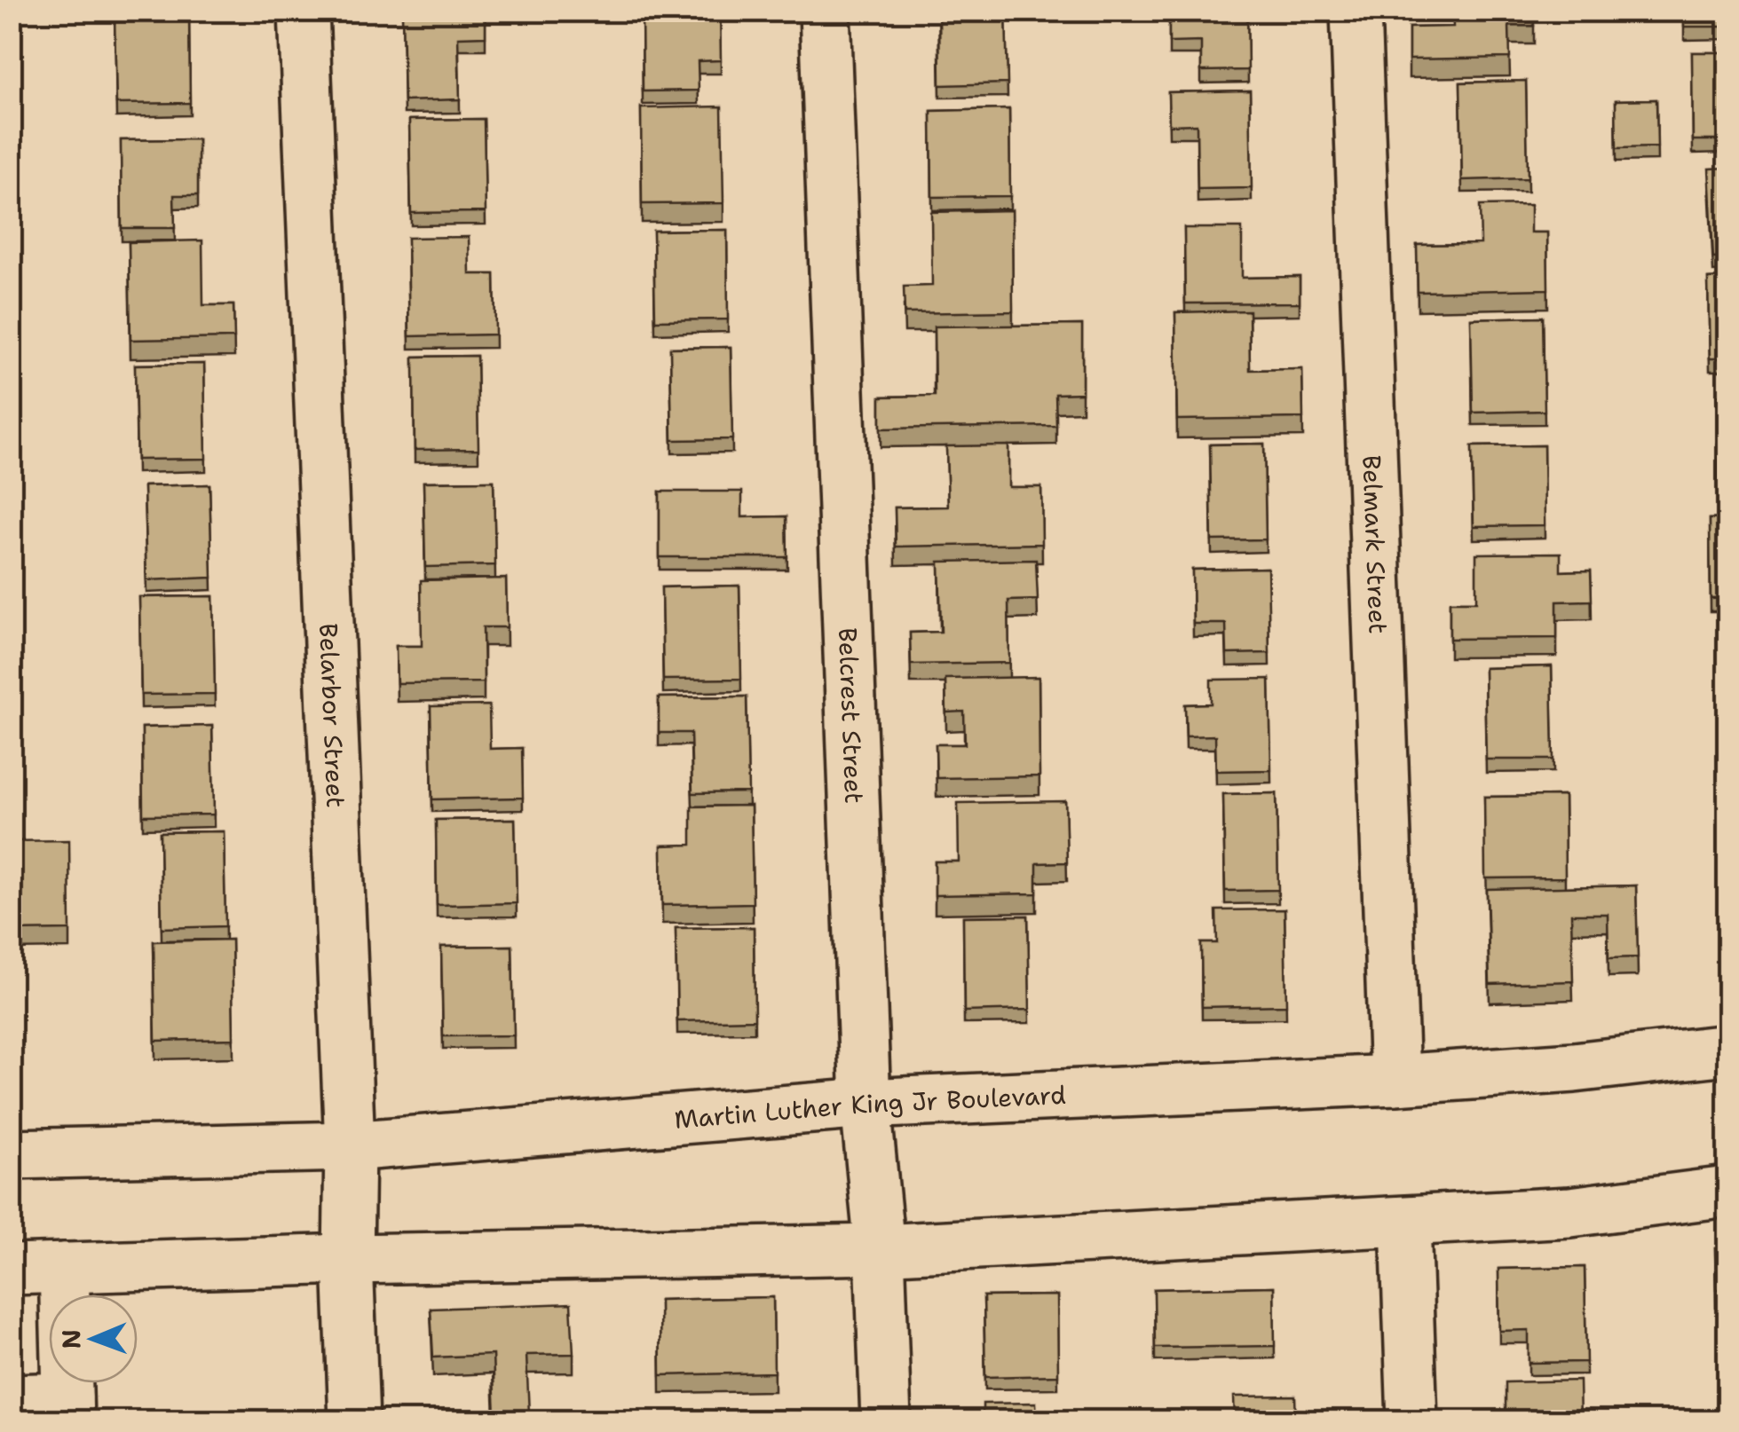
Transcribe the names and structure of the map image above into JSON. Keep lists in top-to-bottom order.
{
  "streets": {
    "street": [
      "Belmark Street",
      "Belarbor Street",
      "Belcrest Street",
      "Martin Luther King Jr Boulevard"
    ]
  },
  "crossings": [
    ["Belmark Street", "Martin Luther King Jr Boulevard"],
    ["Belarbor Street", "Martin Luther King Jr Boulevard"],
    ["Belcrest Street", "Martin Luther King Jr Boulevard"]
  ],
  "north": "left"
}
